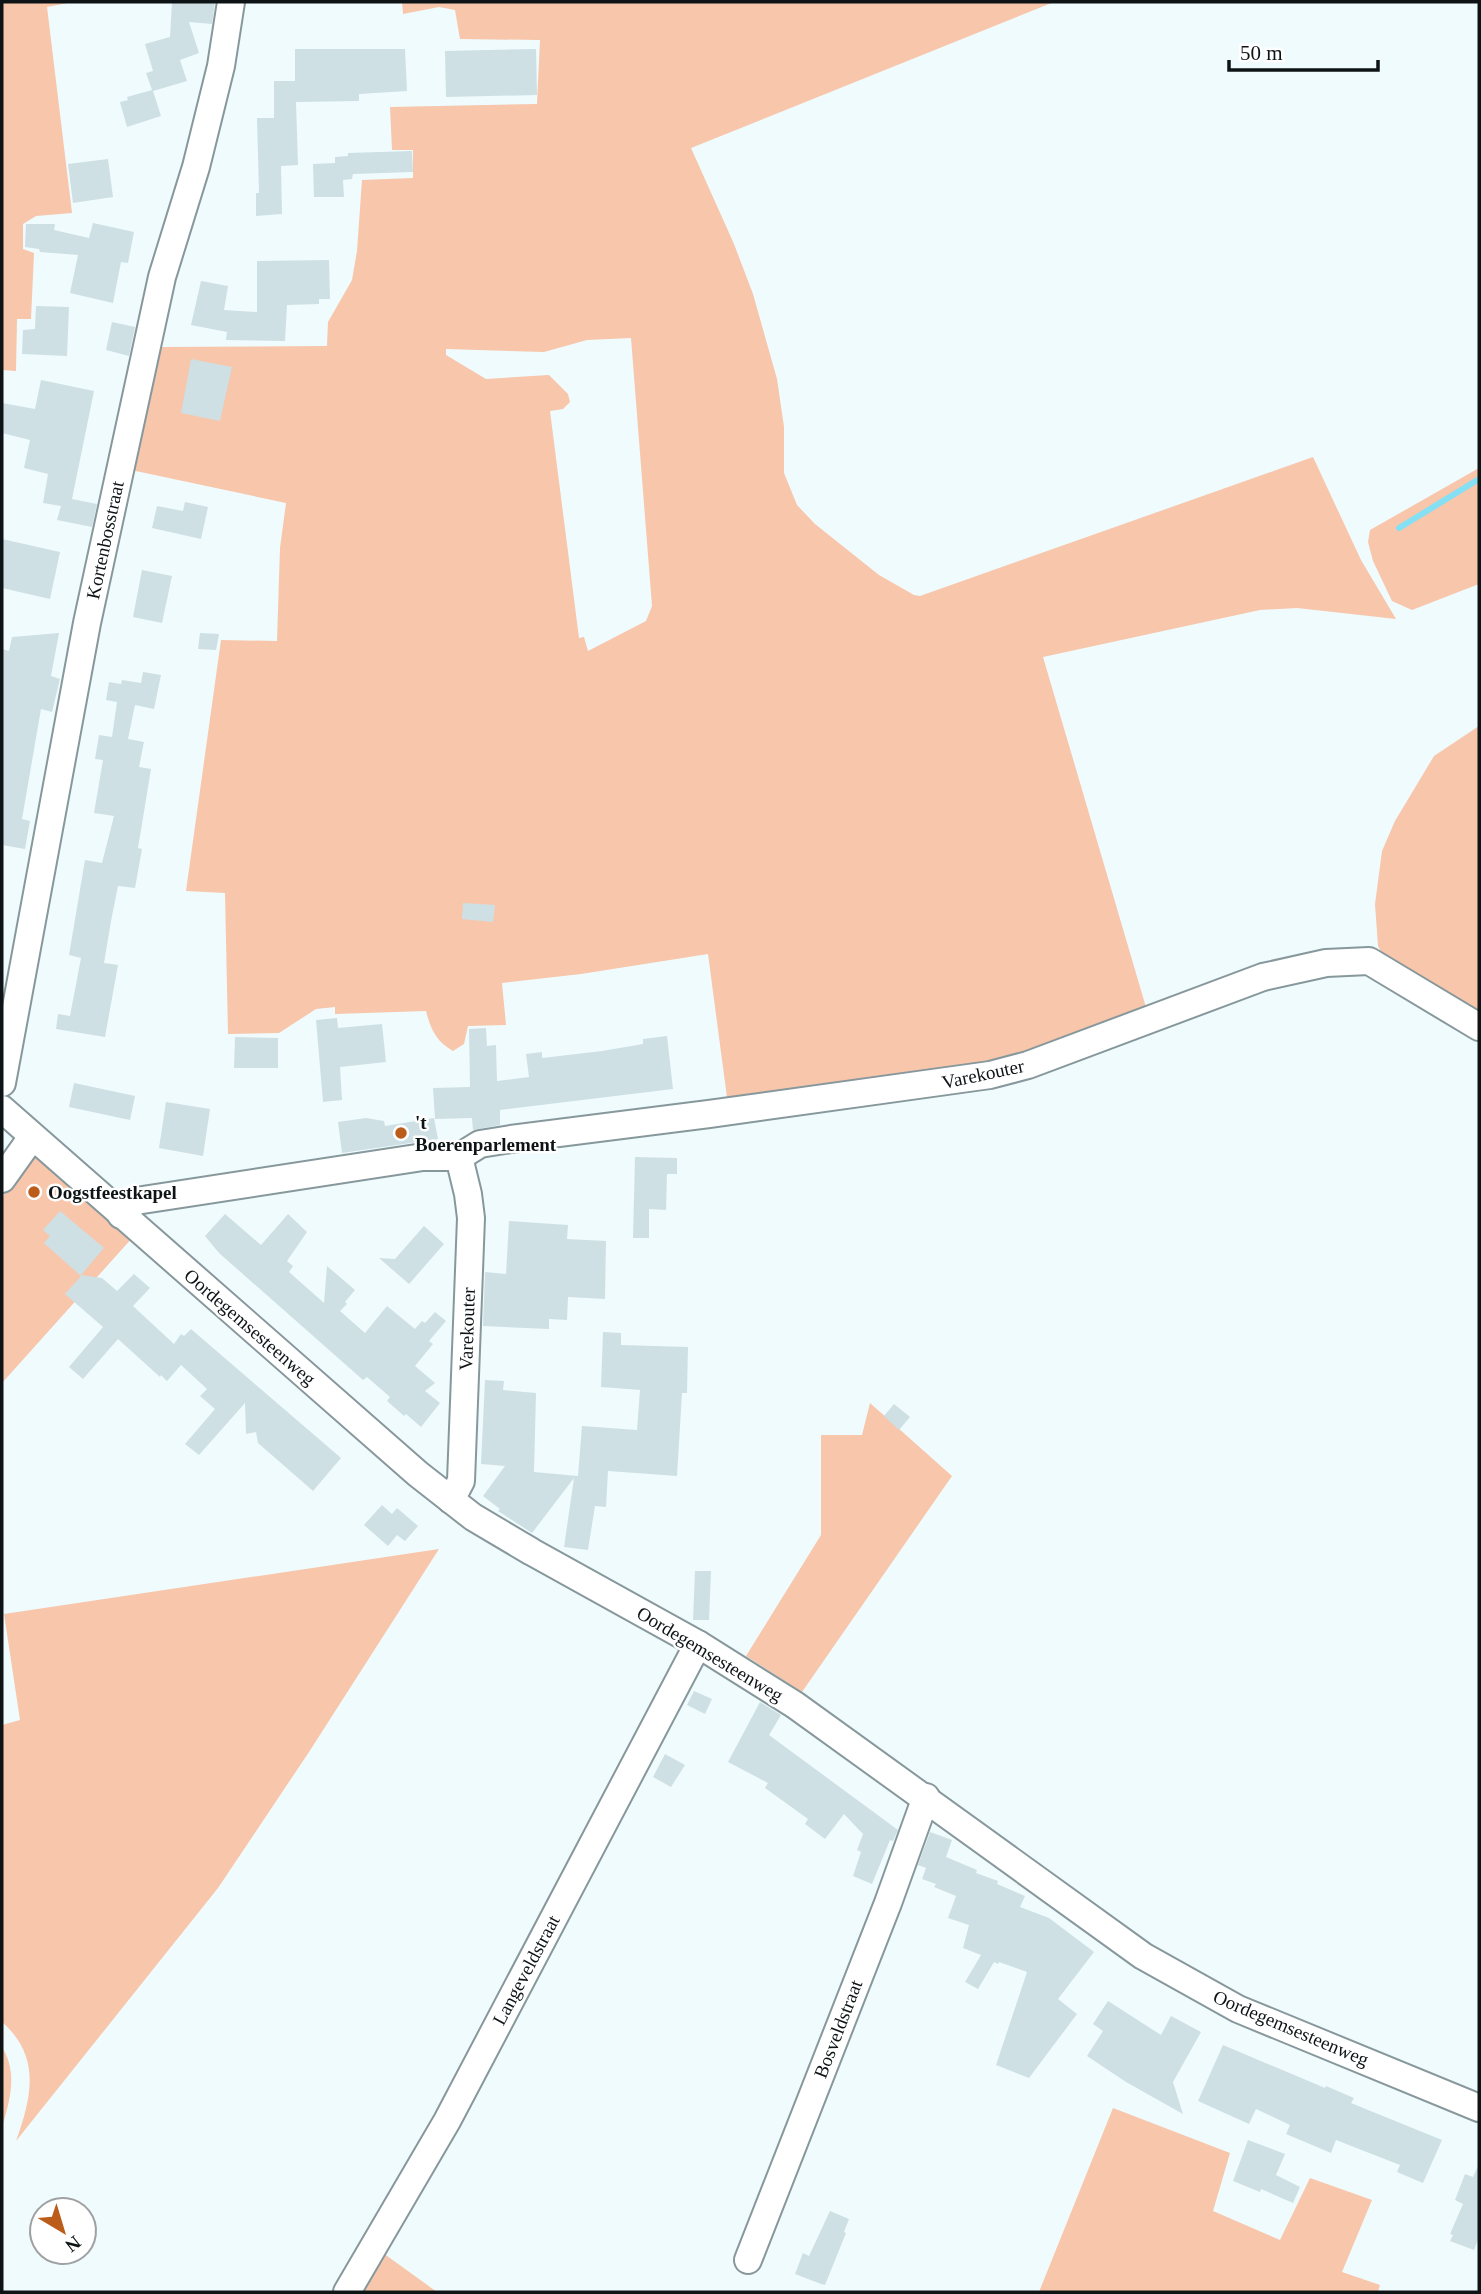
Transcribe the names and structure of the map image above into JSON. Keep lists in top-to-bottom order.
{
  "streets": {
    "street": [
      "Kortenbosstraat",
      "Varekouter",
      "Oordegemsesteenweg",
      "Langeveldstraat",
      "Bosveldstraat"
    ]
  },
  "crossings": [
    ["Varekouter", "Oordegemsesteenweg"],
    ["Oordegemsesteenweg", "Langeveldstraat"],
    ["Oordegemsesteenweg", "Bosveldstraat"]
  ],
  "places": ["'t Boerenparlement", "Oogstfeestkapel"],
  "scale_bar": "50 m",
  "north": "bottom right"
}
